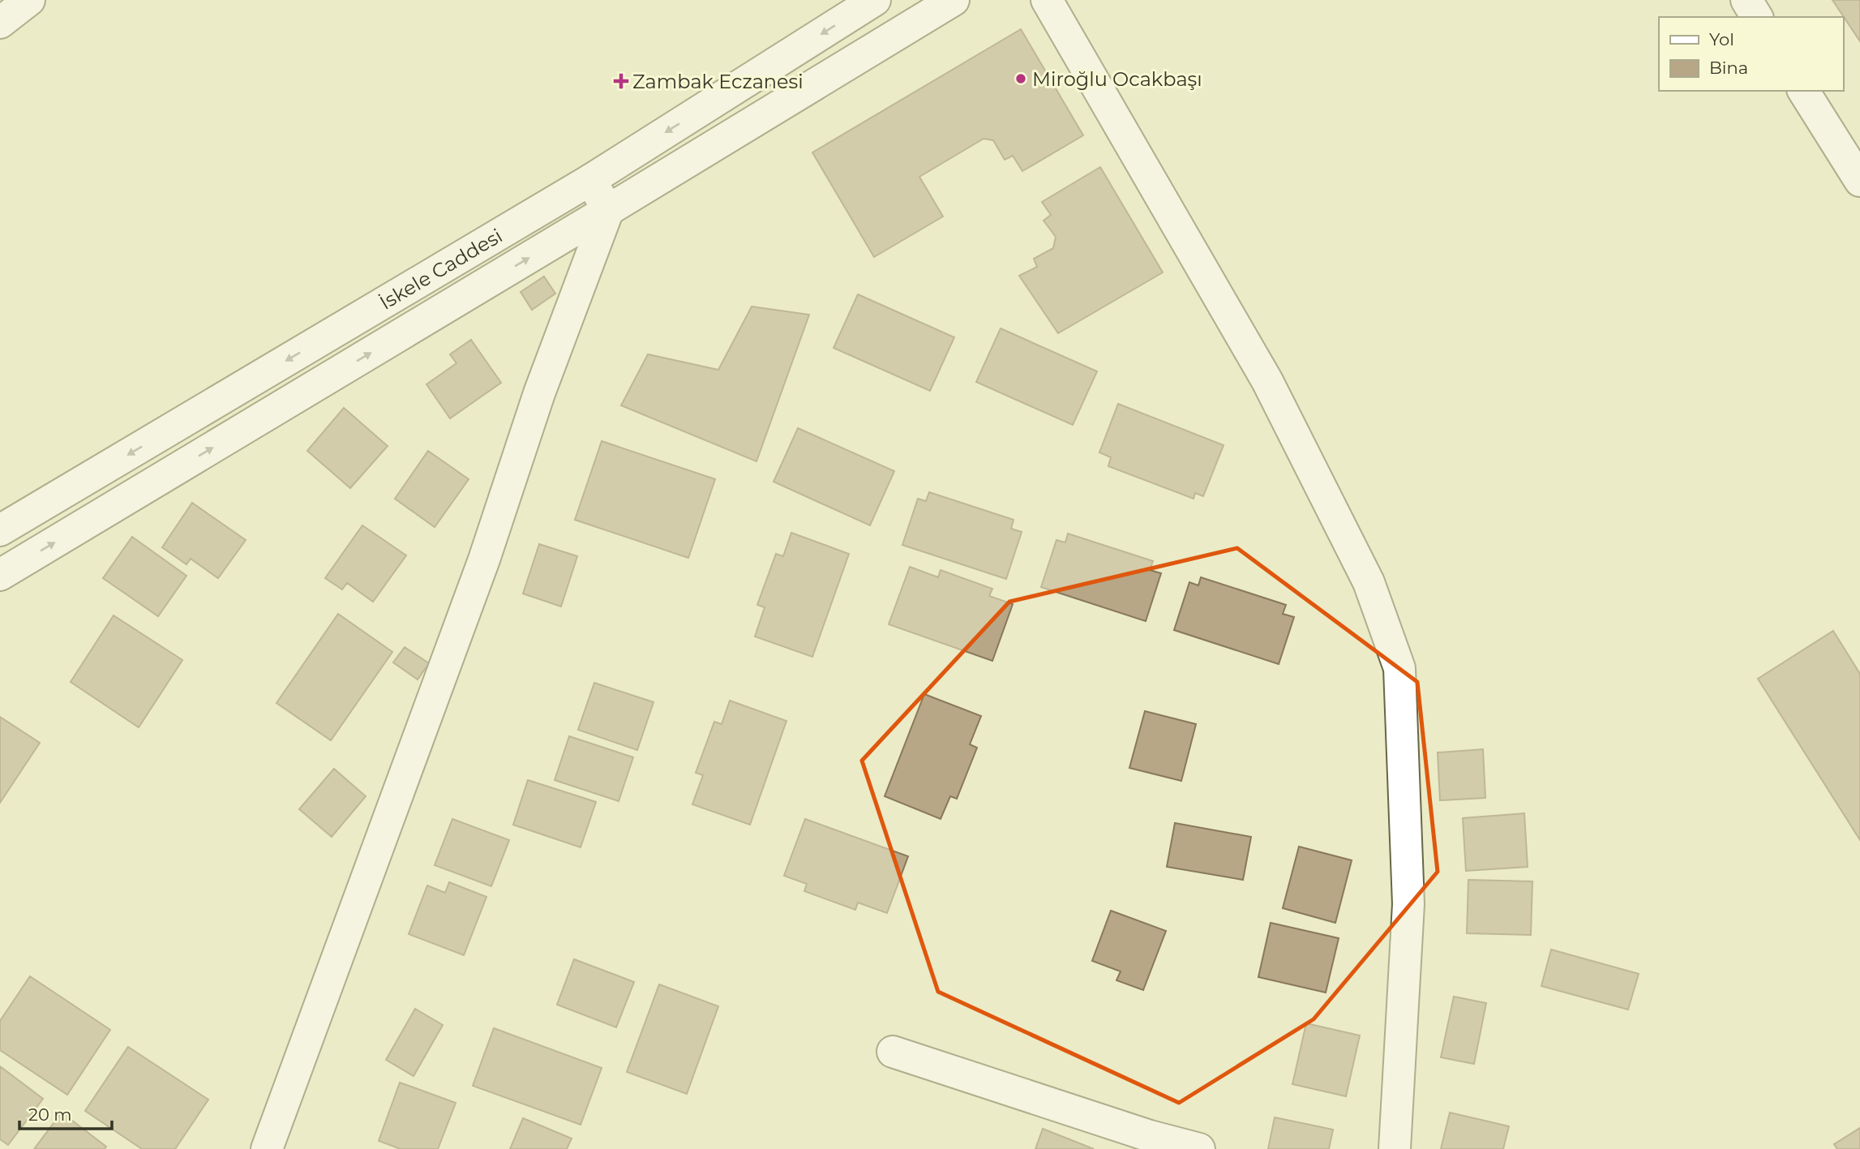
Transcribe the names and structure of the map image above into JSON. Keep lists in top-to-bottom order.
{
  "streets": {
    "street": ["İskele Caddesi"]
  },
  "places": {
    "other": ["Miroğlu Ocakbaşı"],
    "health": ["Zambak Eczanesi"]
  },
  "legend": ["Yol", "Bina"],
  "scale_bar": "20 m"
}
